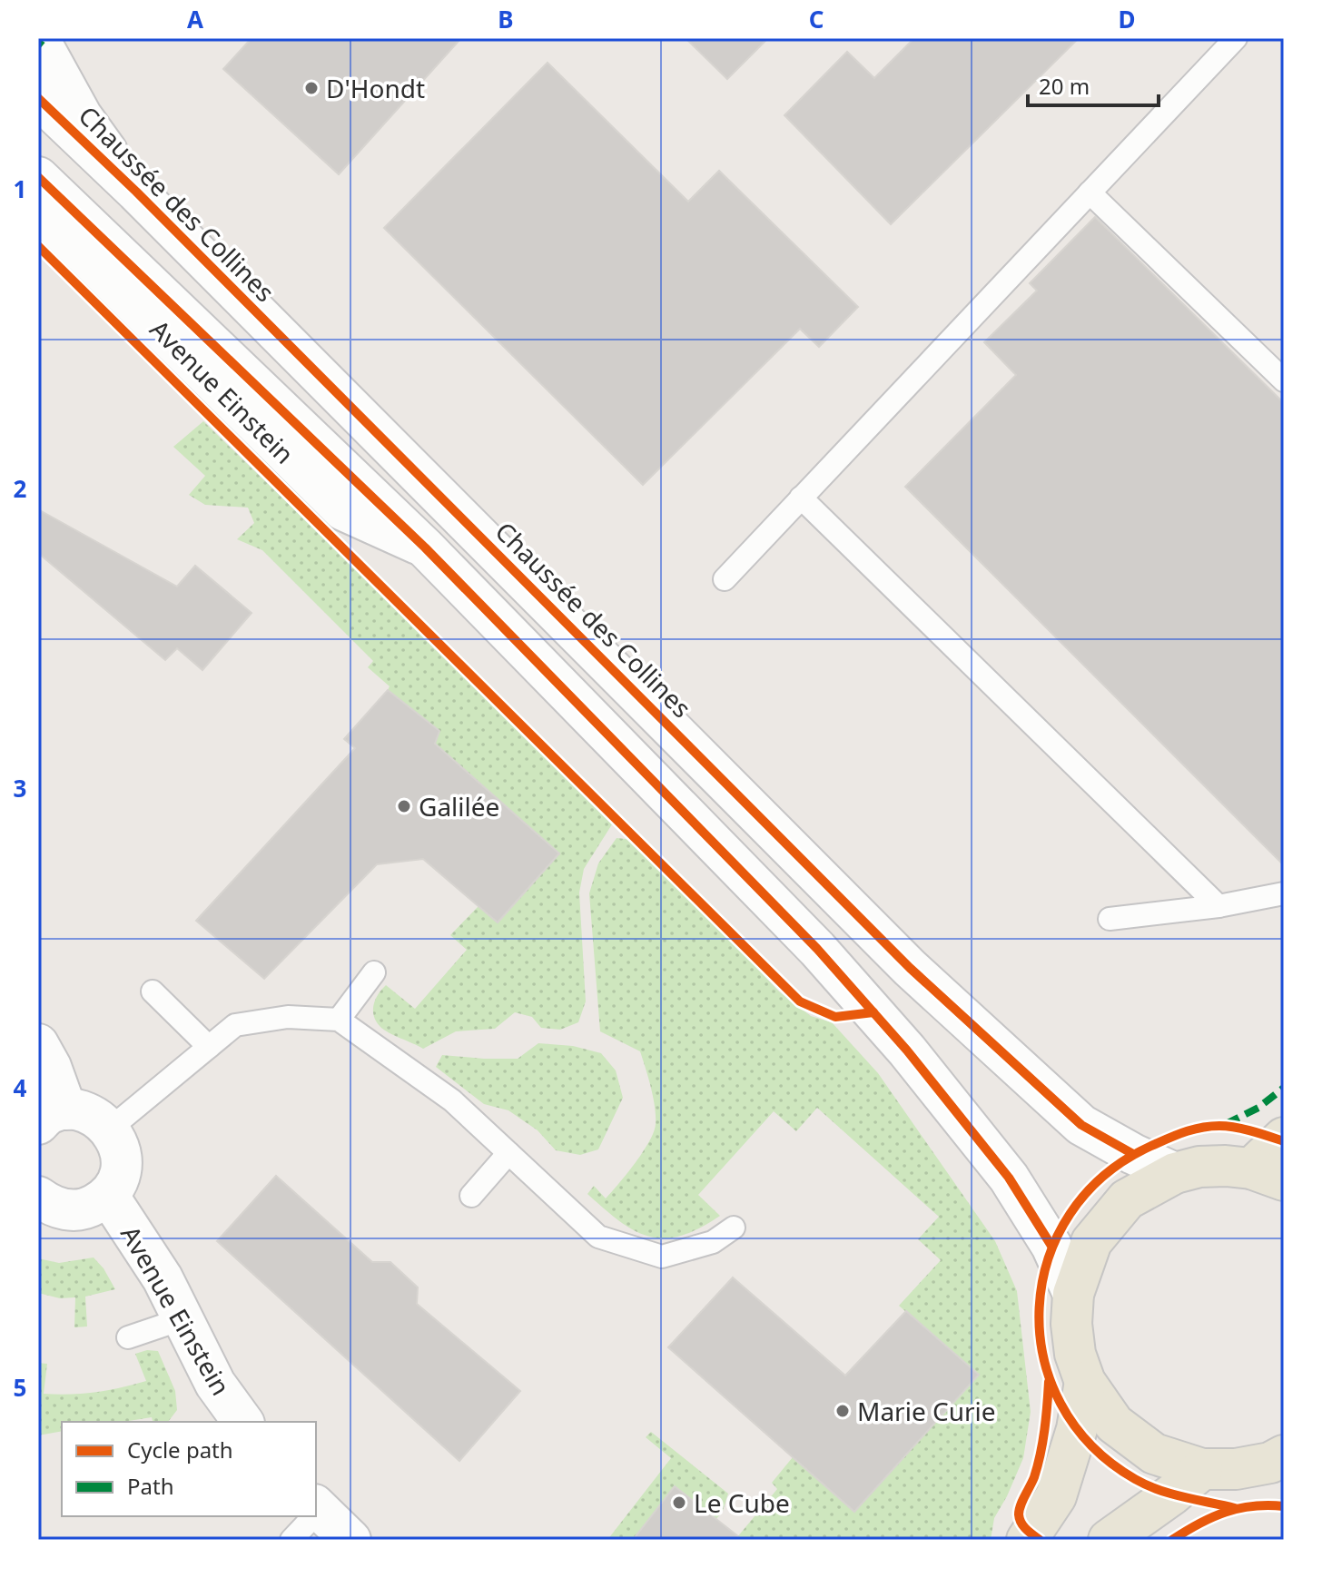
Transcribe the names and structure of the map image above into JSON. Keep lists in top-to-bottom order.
{
  "streets": {
    "main road": ["Chaussée des Collines", "Avenue Einstein"]
  },
  "places": [
    "D'Hondt",
    "Galilée",
    "Marie Curie",
    "Le Cube"
  ],
  "legend": ["Cycle path", "Path"],
  "scale_bar": "20 m",
  "grid": {
    "columns": [
      "A",
      "B",
      "C",
      "D"
    ],
    "rows": [
      "1",
      "2",
      "3",
      "4",
      "5"
    ]
  }
}
